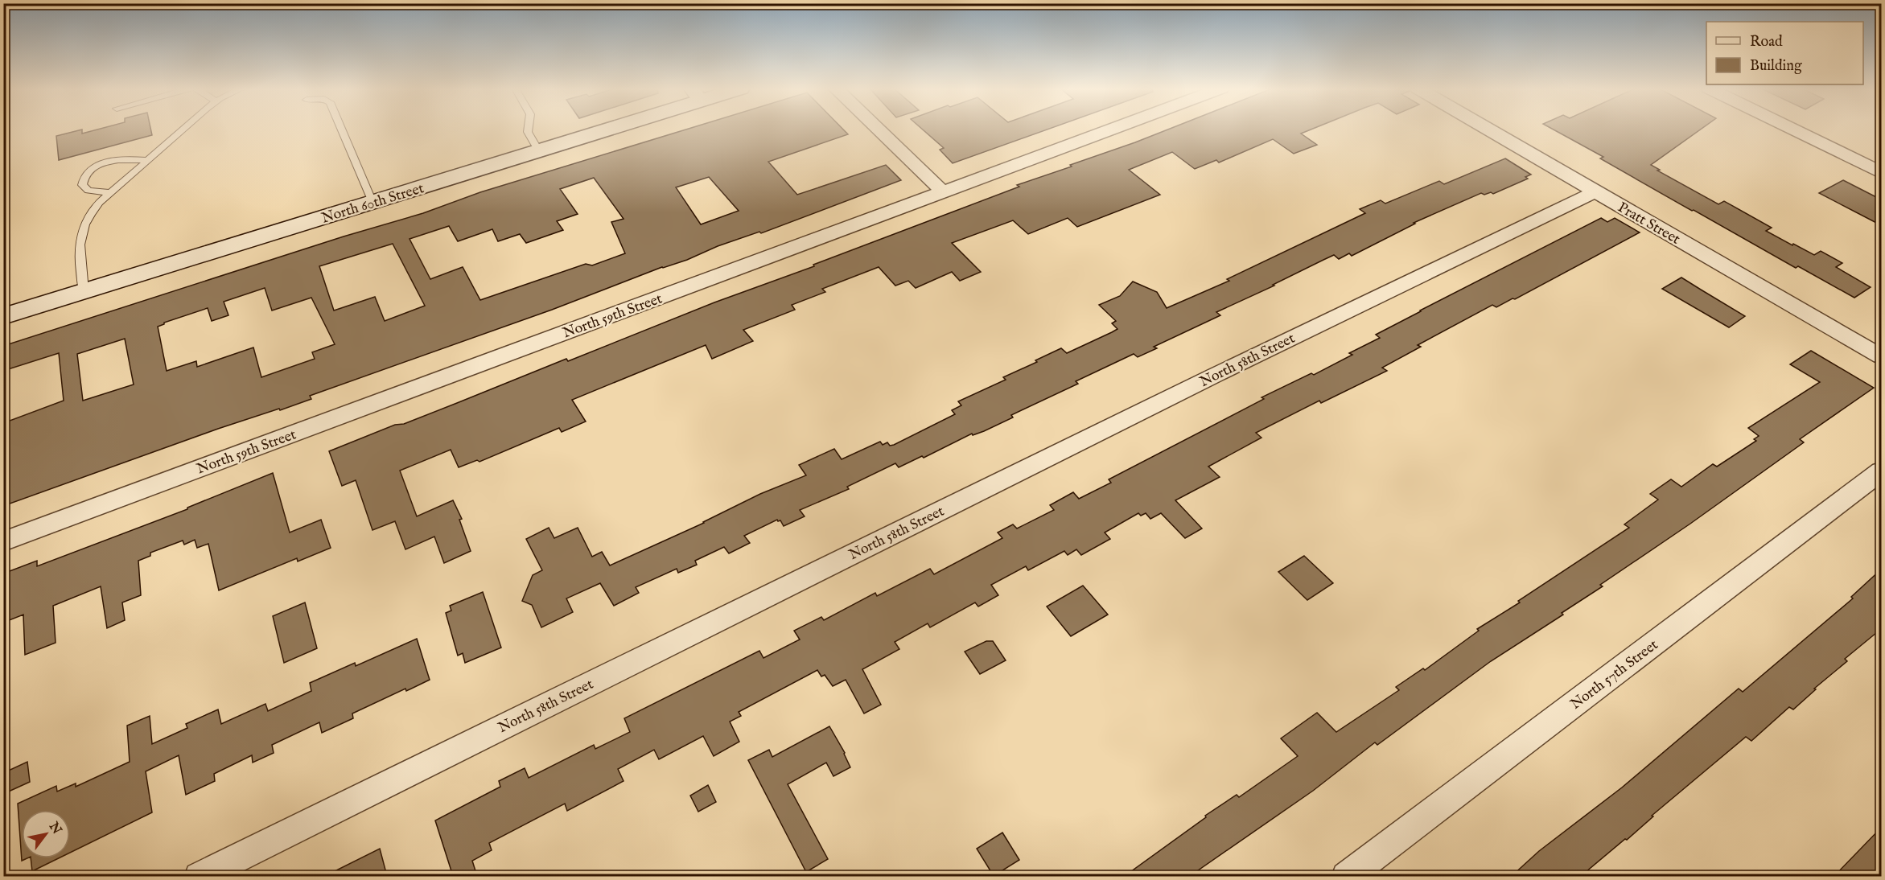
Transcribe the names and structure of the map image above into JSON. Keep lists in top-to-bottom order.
{
  "streets": {
    "main road": ["North 60th Street"],
    "street": [
      "Pratt Street",
      "North 59th Street",
      "North 58th Street",
      "North 57th Street"
    ]
  },
  "crossings": [
    ["Pratt Street", "North 58th Street"]
  ],
  "legend": ["Road", "Building"],
  "north": "top right"
}
